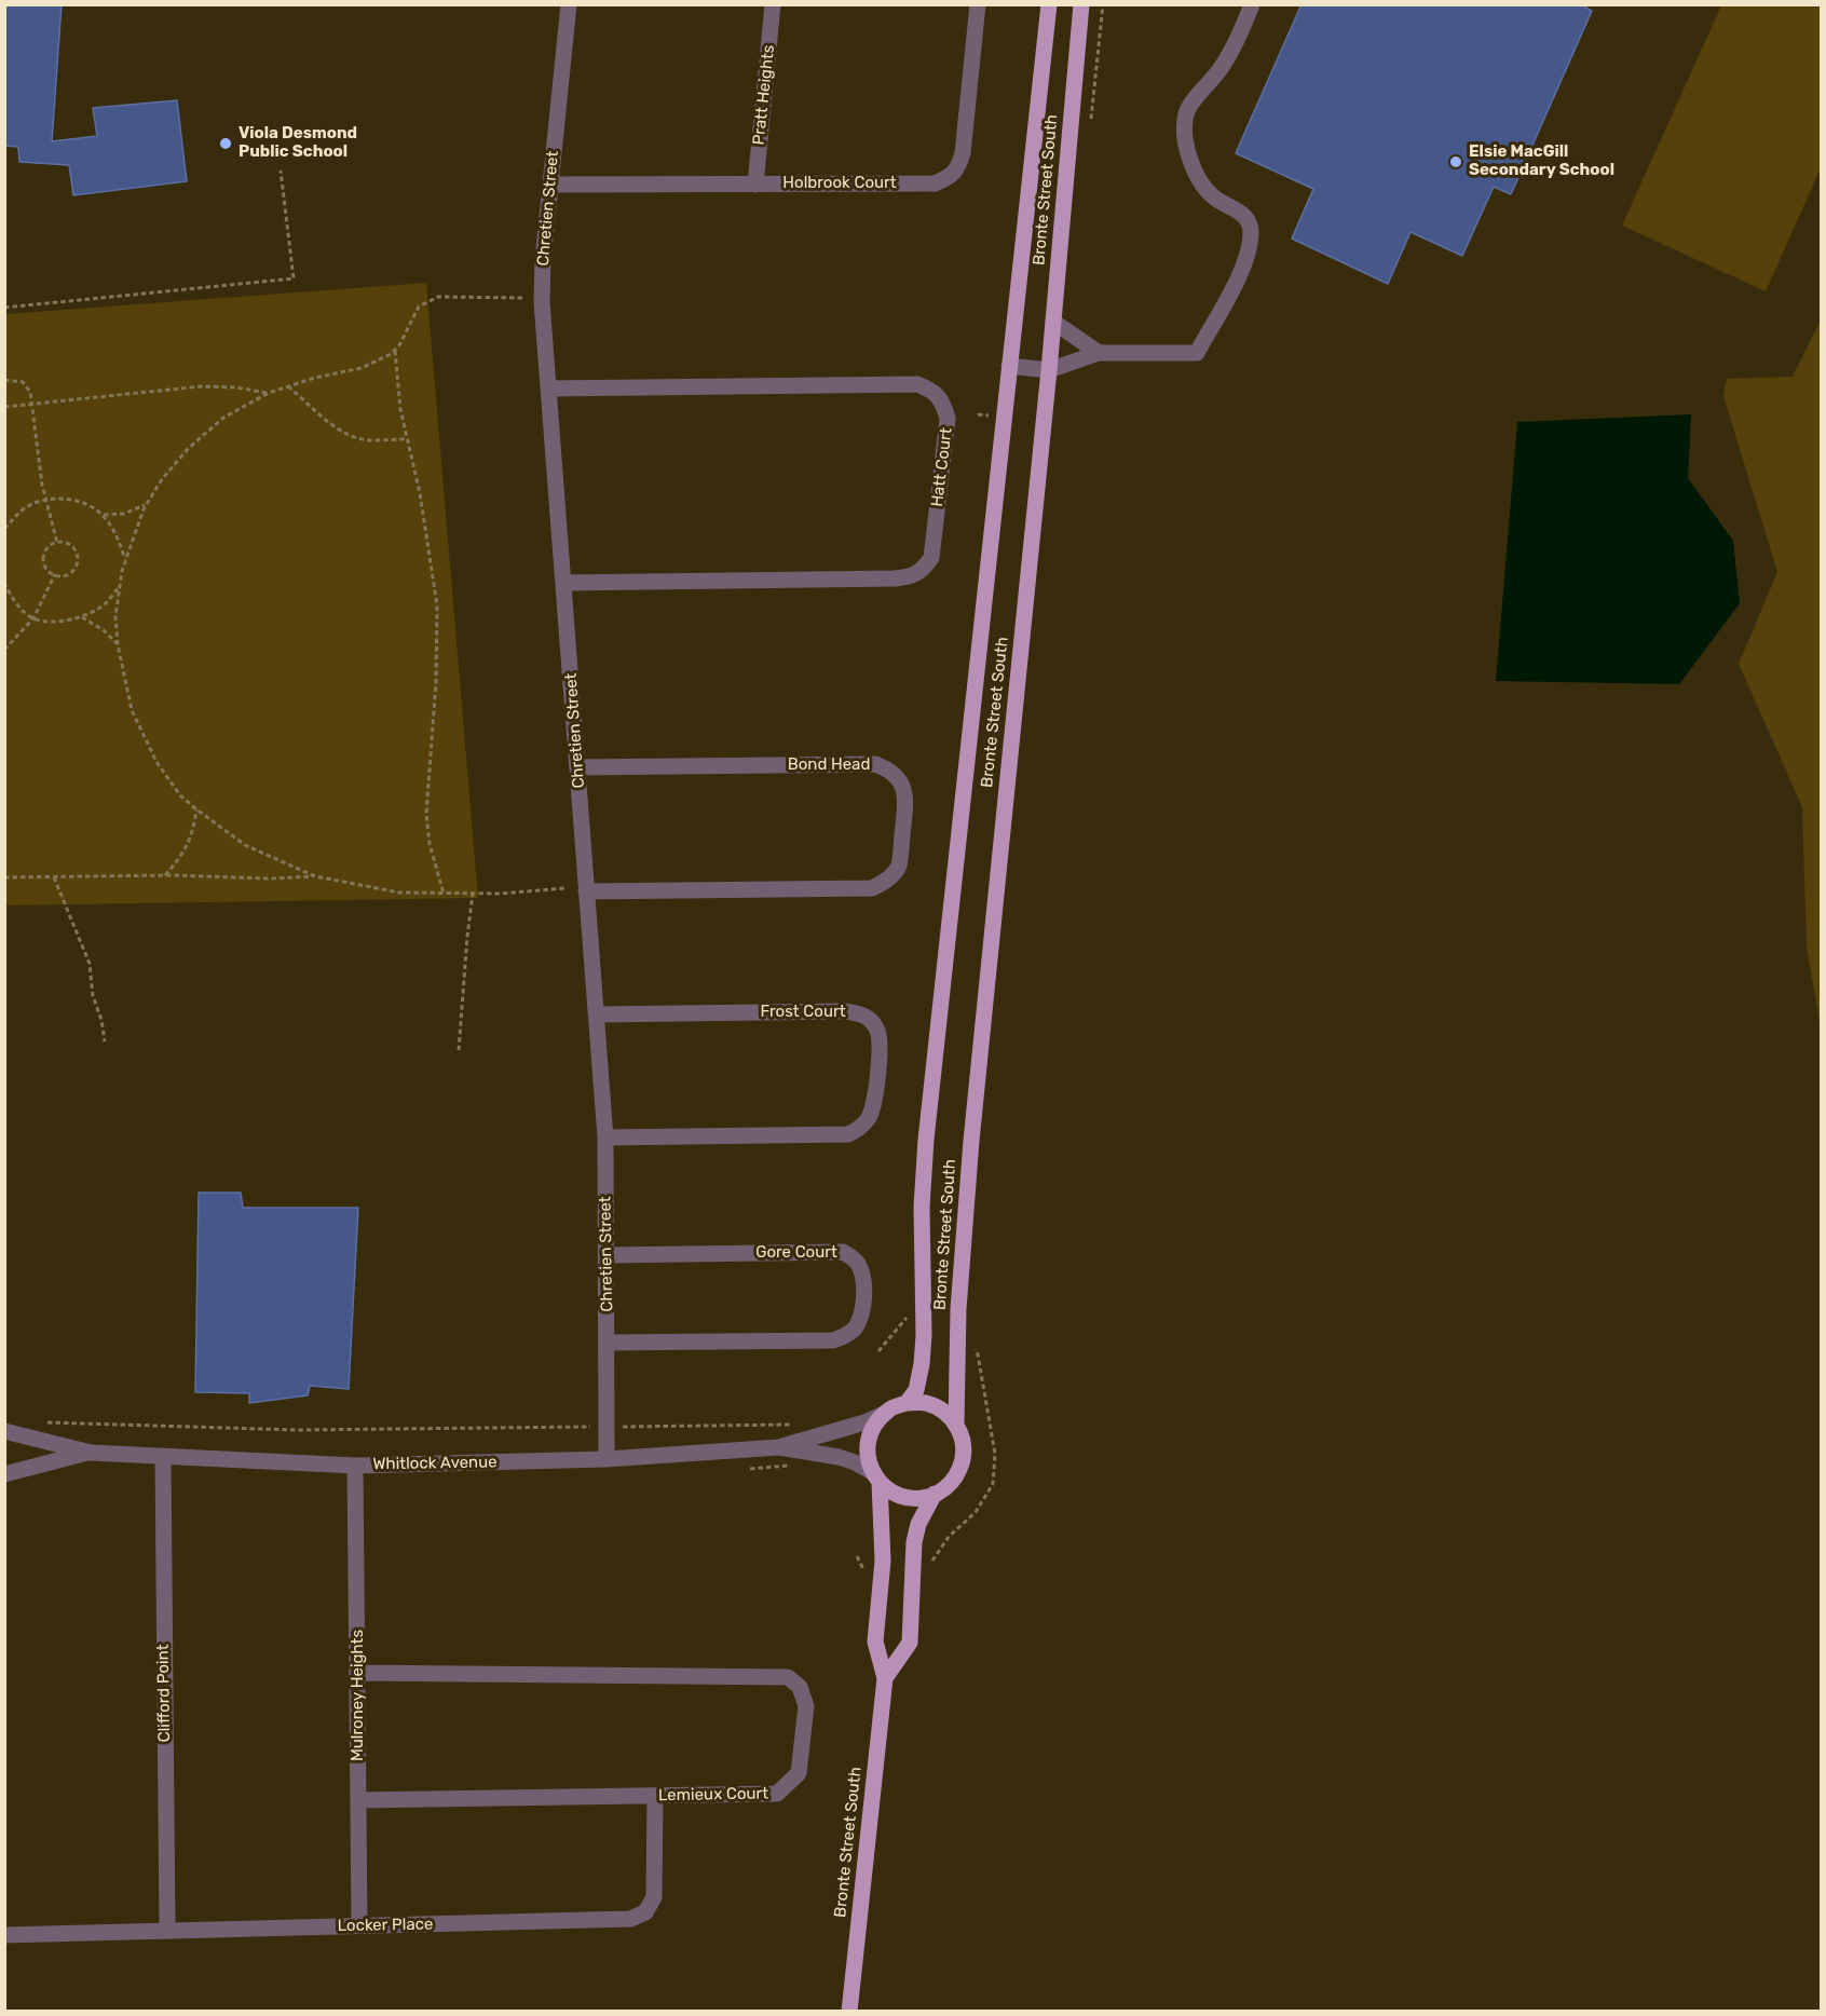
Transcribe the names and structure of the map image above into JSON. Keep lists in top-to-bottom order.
{
  "streets": {
    "main road": ["Bronte Street South"],
    "street": [
      "Pratt Heights",
      "Holbrook Court",
      "Chretien Street",
      "Hatt Court",
      "Bond Head",
      "Frost Court",
      "Gore Court",
      "Whitlock Avenue",
      "Clifford Point",
      "Mulroney Heights",
      "Lemieux Court",
      "Locker Place"
    ]
  },
  "crossings": [
    ["Pratt Heights", "Holbrook Court"],
    ["Holbrook Court", "Chretien Street"],
    ["Bronte Street South", "Whitlock Avenue"],
    ["Chretien Street", "Hatt Court"],
    ["Chretien Street", "Bond Head"],
    ["Chretien Street", "Frost Court"],
    ["Chretien Street", "Gore Court"],
    ["Chretien Street", "Whitlock Avenue"],
    ["Whitlock Avenue", "Clifford Point"],
    ["Whitlock Avenue", "Mulroney Heights"],
    ["Clifford Point", "Locker Place"],
    ["Mulroney Heights", "Lemieux Court"],
    ["Mulroney Heights", "Locker Place"],
    ["Lemieux Court", "Locker Place"]
  ],
  "places": ["Viola Desmond Public School", "Elsie MacGill Secondary School"]
}
